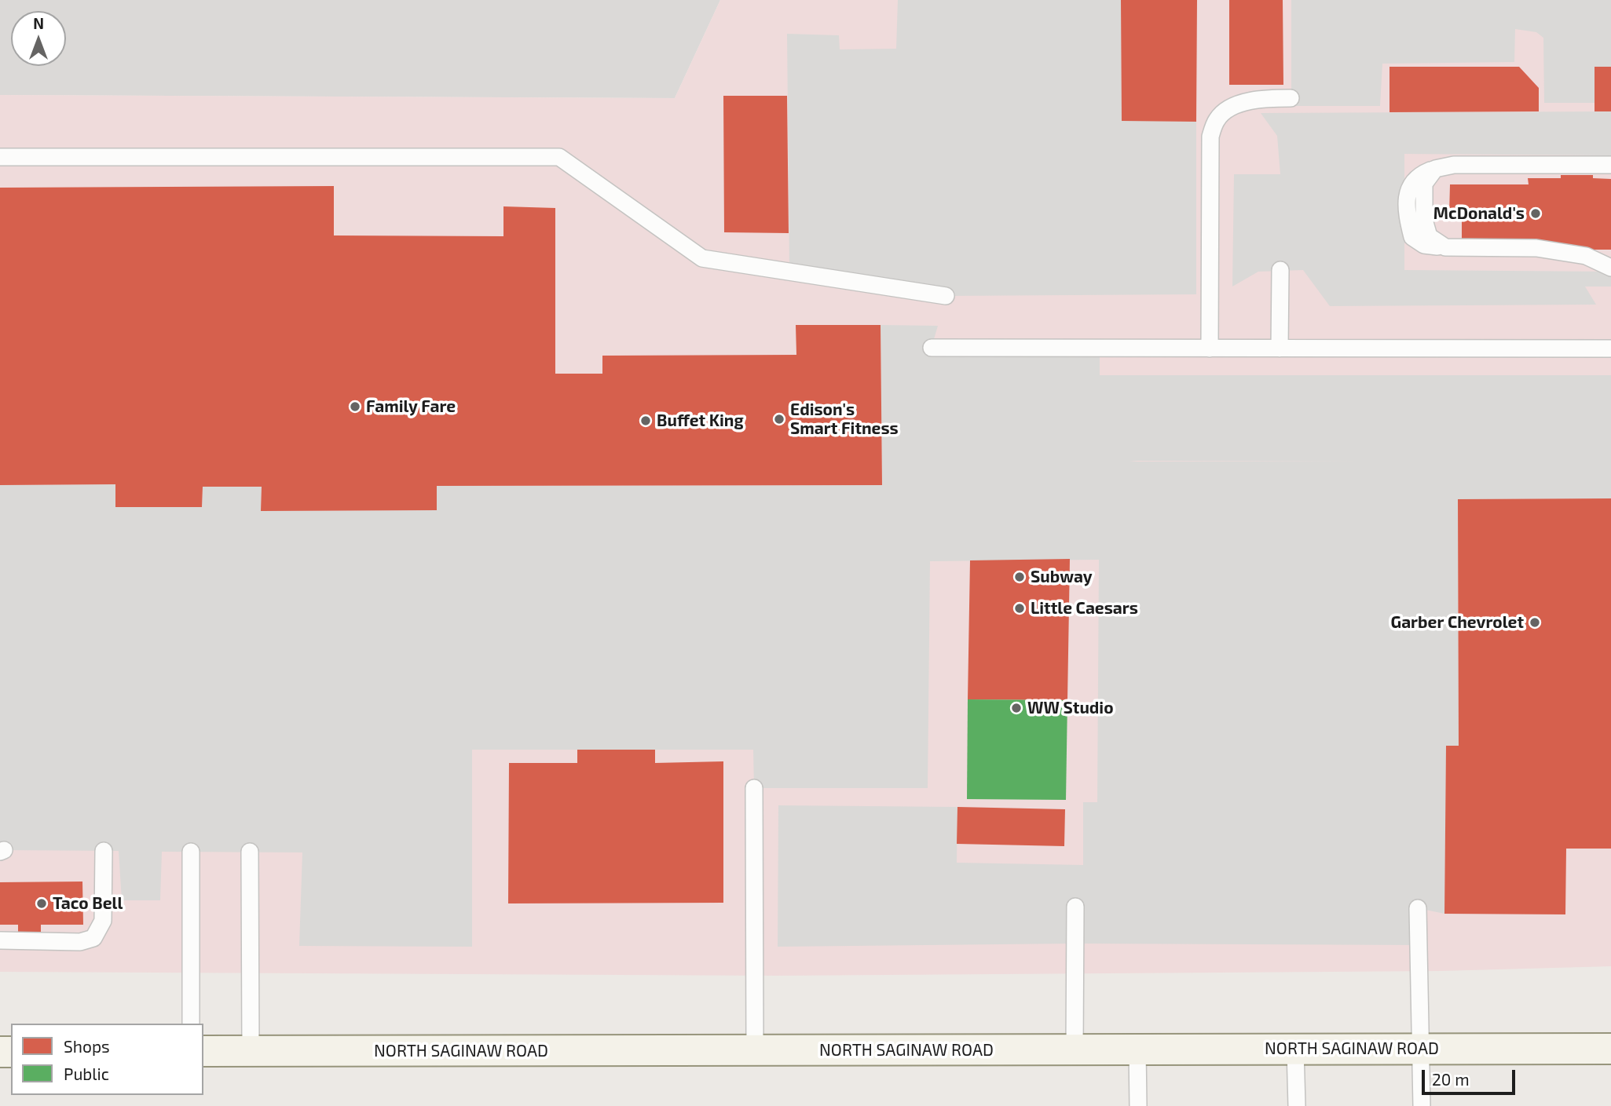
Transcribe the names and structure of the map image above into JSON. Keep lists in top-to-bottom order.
{
  "streets": {
    "main road": ["NORTH SAGINAW ROAD"]
  },
  "places": [
    "McDonald's",
    "Family Fare",
    "Edison's Smart Fitness",
    "Buffet King",
    "Subway",
    "Little Caesars",
    "Garber Chevrolet",
    "WW Studio",
    "Taco Bell"
  ],
  "legend": ["Shops", "Public"],
  "scale_bar": "20 m",
  "north": "top"
}
